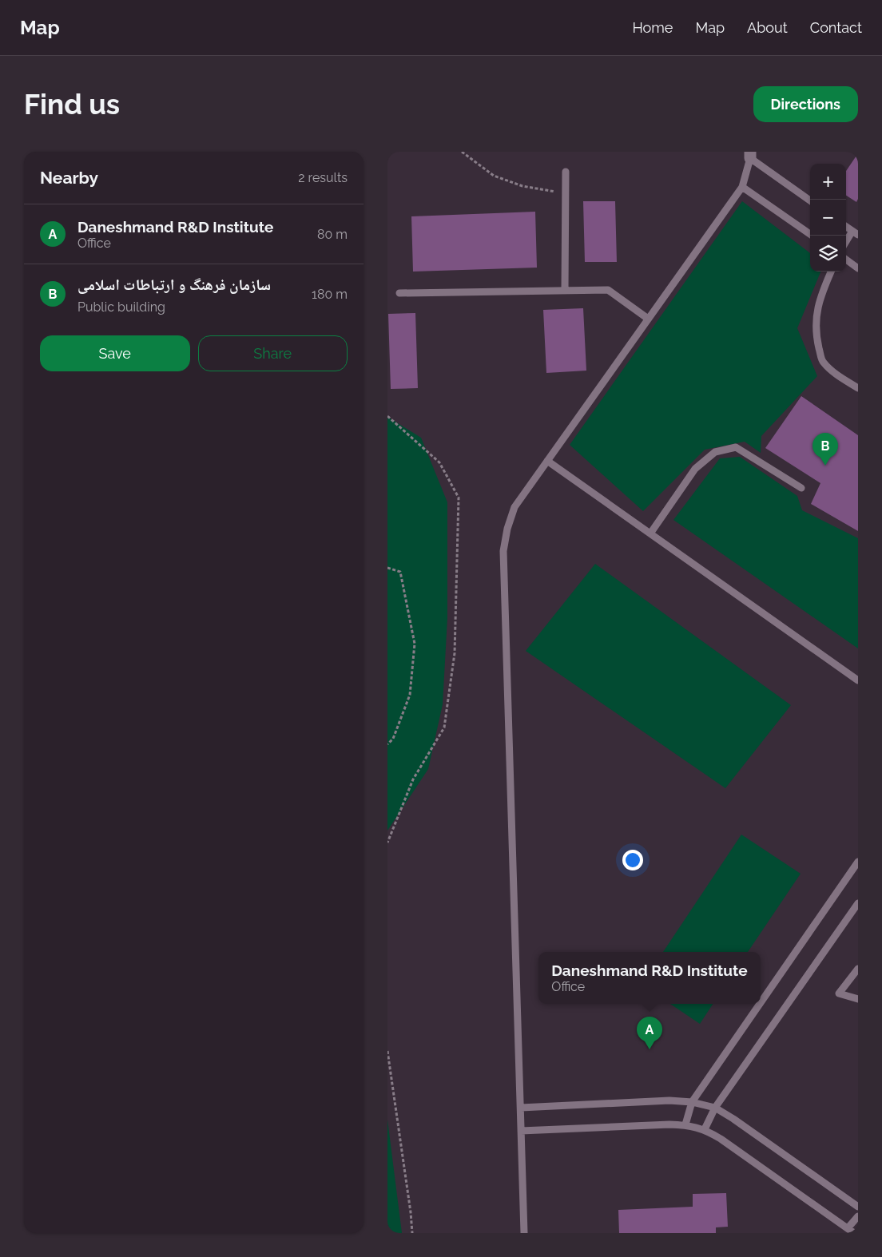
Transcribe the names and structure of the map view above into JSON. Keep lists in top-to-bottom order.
{
  "page": {
    "header": "Map",
    "nav": [
      "Home",
      "Map",
      "About",
      "Contact"
    ],
    "buttons": [
      "Directions",
      ["Save", "Share"]
    ],
    "title": "Find us",
    "heading": ["Nearby", "2 results"],
    "map_buttons": ["+", "−"],
    "list": [
      {
        "mark": "A",
        "name": "Daneshmand R&D Institute",
        "note": "Office",
        "value": "80 m"
      },
      {
        "mark": "B",
        "name": "سازمان فرهنگ و ارتباطات اسلامی",
        "note": "Public building",
        "value": "180 m"
      }
    ],
    "pins": ["B", "A"],
    "popup": ["Daneshmand R&D Institute", "Office"]
  }
}
